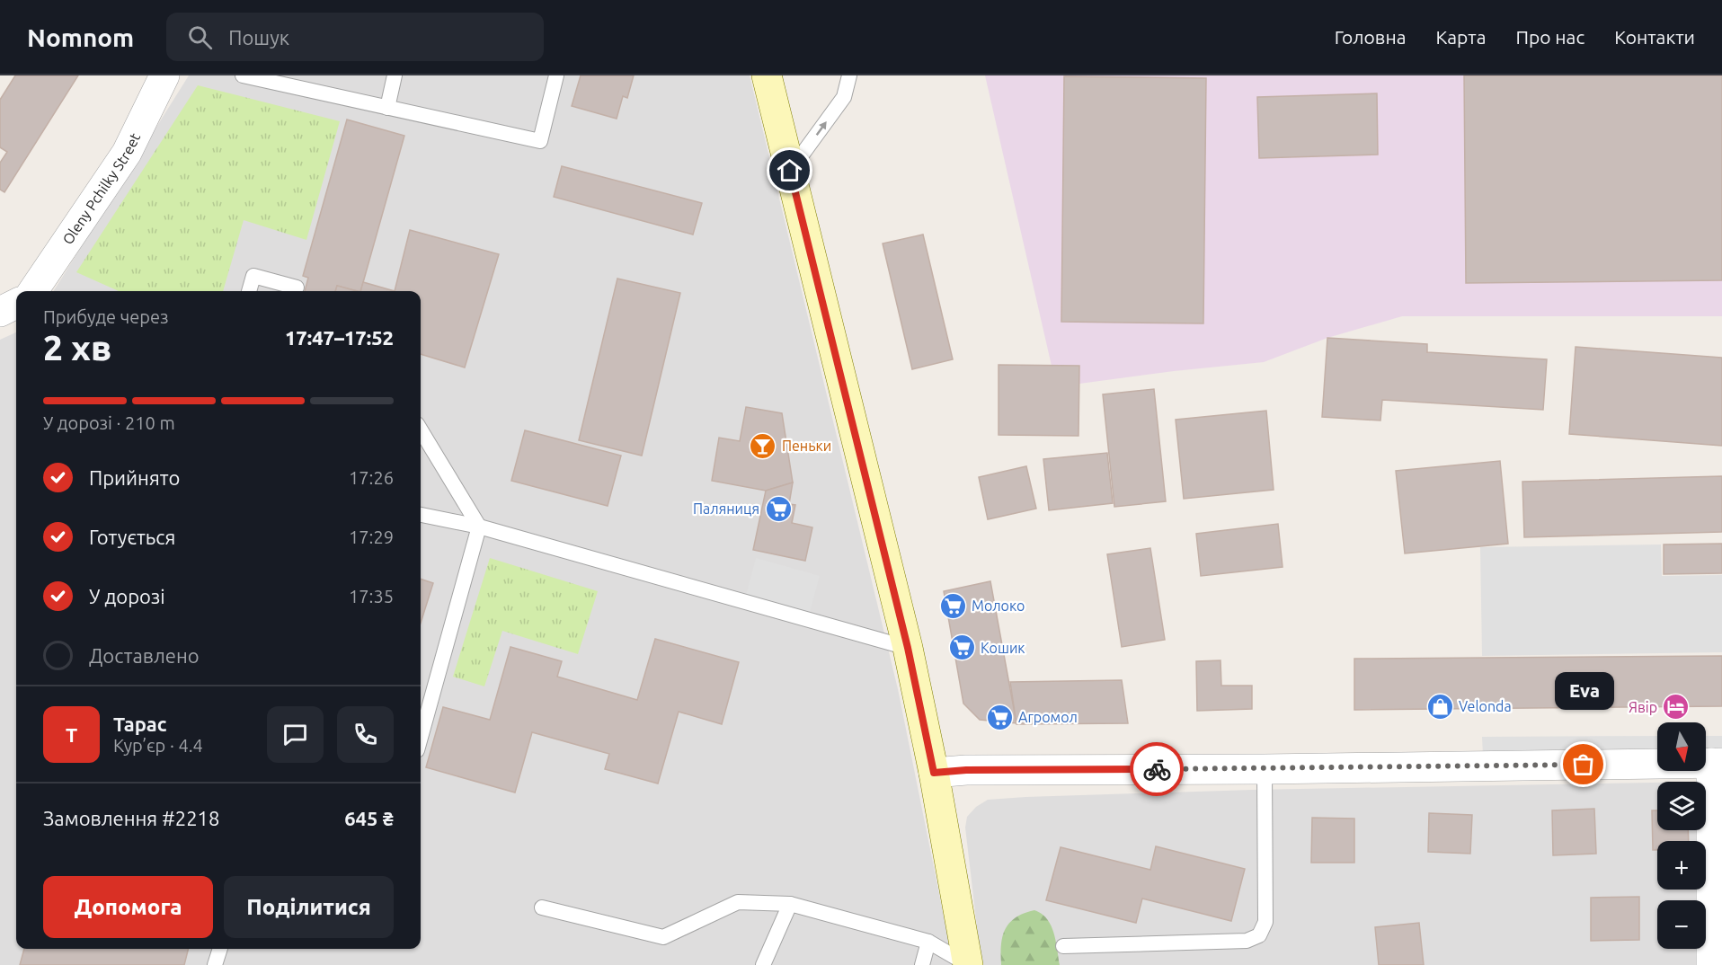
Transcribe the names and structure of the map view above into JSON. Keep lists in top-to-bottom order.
{
  "streets": {
    "street": ["Oleny Pchilky Street"]
  },
  "places": {
    "bar": ["Пеньки"],
    "supermarket": [
      "Паляниця",
      "Молоко",
      "Кошик",
      "Агромол"
    ],
    "shop": ["Velonda"],
    "hotel": ["Явір"],
    "other": ["Eva"]
  },
  "north": "bottom",
  "page": {
    "header": "Nomnom",
    "search": "Пошук",
    "nav": [
      "Головна",
      "Карта",
      "Про нас",
      "Контакти"
    ],
    "heading": ["2 хв", "Прибуде через", "17:47–17:52"],
    "panel": [
      "Тарас",
      "Кур’єр · 4.4",
      "Замовлення #2218",
      "645 ₴"
    ],
    "bar": "У дорозі · 210 m",
    "list": [
      ["Прийнято", "17:26"],
      ["Готується", "17:29"],
      ["У дорозі", "17:35"],
      "Доставлено"
    ],
    "bubble": "Eva",
    "round": "Т",
    "map_buttons": ["+", "−"],
    "buttons": ["Допомога", "Поділитися"]
  }
}
